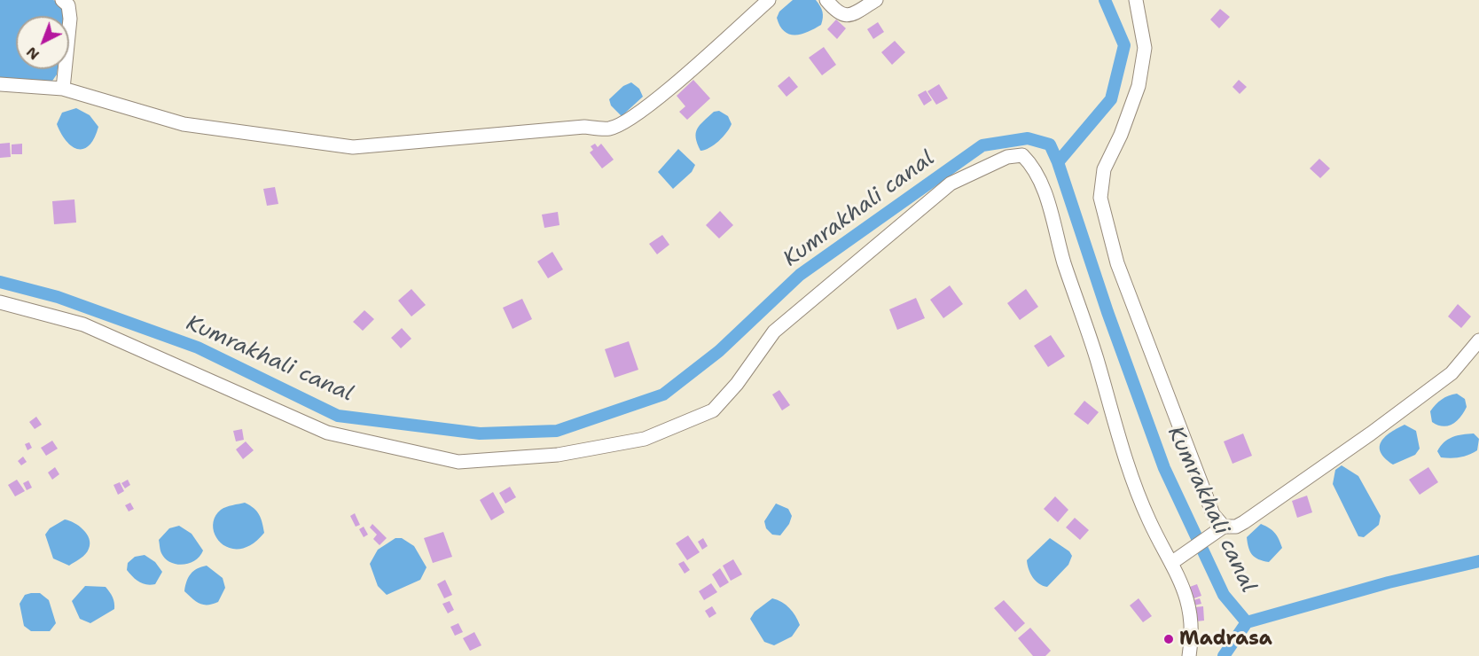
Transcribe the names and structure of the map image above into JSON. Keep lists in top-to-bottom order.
{
  "water": ["Kumrakhali canal"],
  "places": ["Madrasa"],
  "north": "bottom left"
}
